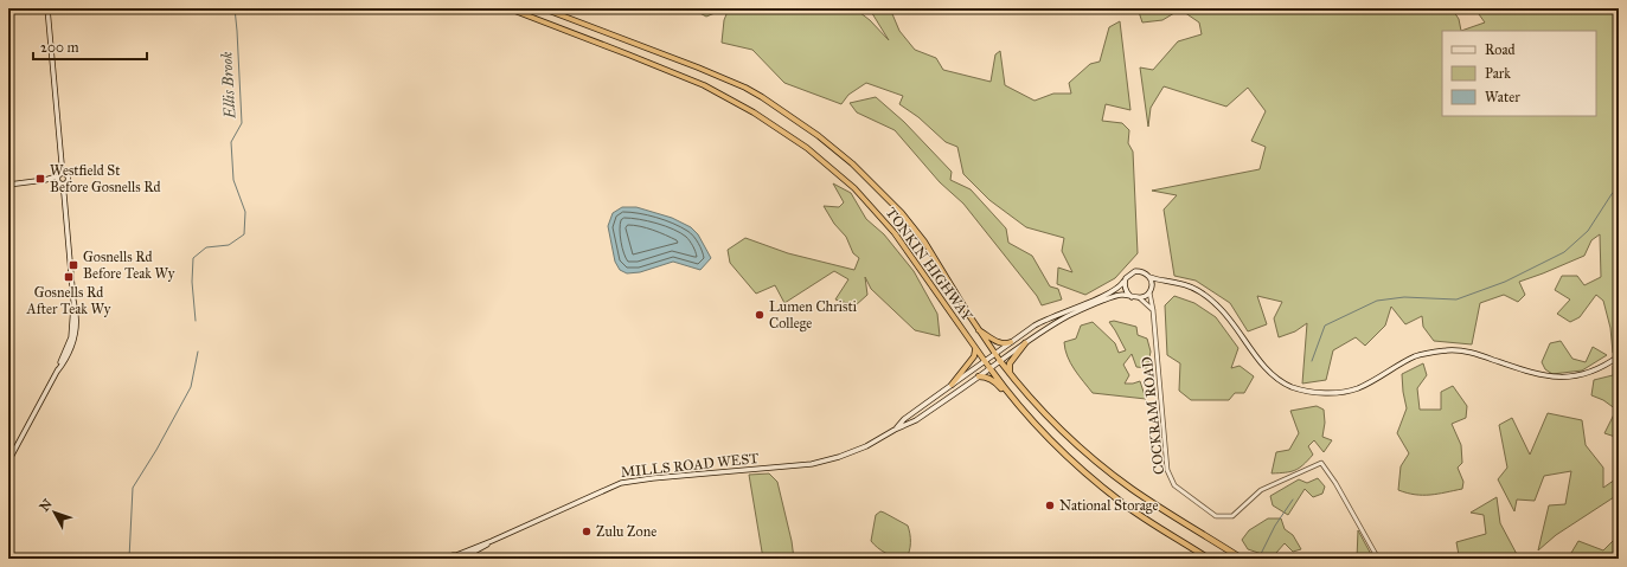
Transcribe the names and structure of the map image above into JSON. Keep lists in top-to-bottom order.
{
  "streets": {
    "highway": ["TONKIN HIGHWAY"],
    "main road": ["MILLS ROAD WEST"],
    "street": ["COCKRAM ROAD"]
  },
  "crossings": [
    ["TONKIN HIGHWAY", "MILLS ROAD WEST"],
    ["COCKRAM ROAD", "MILLS ROAD WEST"]
  ],
  "water": ["Ellis Brook"],
  "places": {
    "transit": ["Westfield St Before Gosnells Rd", "Gosnells Rd Before Teak Wy", "Gosnells Rd After Teak Wy"],
    "other": ["Lumen Christi College", "National Storage", "Zulu Zone"]
  },
  "legend": ["Road", "Park", "Water"],
  "scale_bar": "200 m",
  "north": "top left"
}
